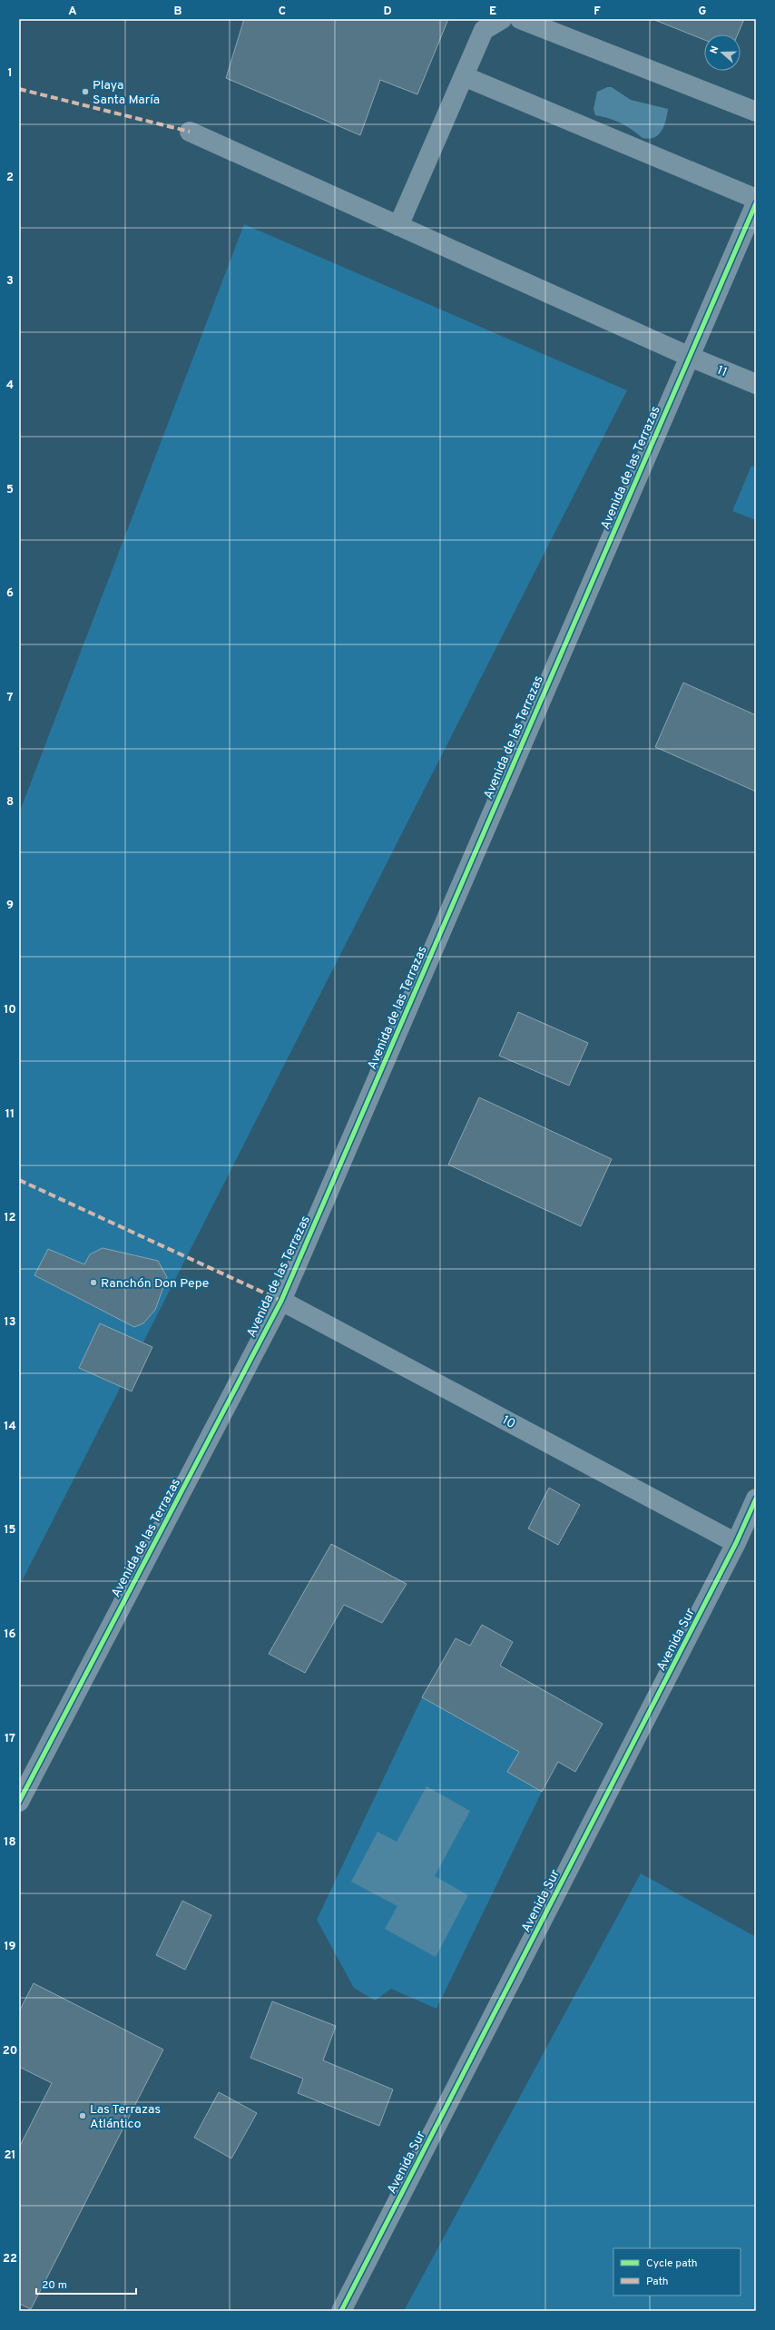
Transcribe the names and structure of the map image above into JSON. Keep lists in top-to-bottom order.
{
  "streets": {
    "street": [
      "11",
      "Avenida de las Terrazas",
      "10",
      "Avenida Sur"
    ]
  },
  "crossings": [
    ["11", "Avenida de las Terrazas"],
    ["Avenida de las Terrazas", "10"],
    ["10", "Avenida Sur"]
  ],
  "places": ["Playa Santa María", "Ranchón Don Pepe", "Las Terrazas Atlántico"],
  "legend": ["Cycle path", "Path"],
  "scale_bar": "20 m",
  "north": "left",
  "grid": {
    "columns": [
      "A",
      "B",
      "C",
      "D",
      "E",
      "F",
      "G"
    ],
    "rows": [
      "1",
      "2",
      "3",
      "4",
      "5",
      "6",
      "7",
      "8",
      "9",
      "10",
      "11",
      "12",
      "13",
      "14",
      "15",
      "16",
      "17",
      "18",
      "19",
      "20",
      "21",
      "22"
    ]
  }
}
